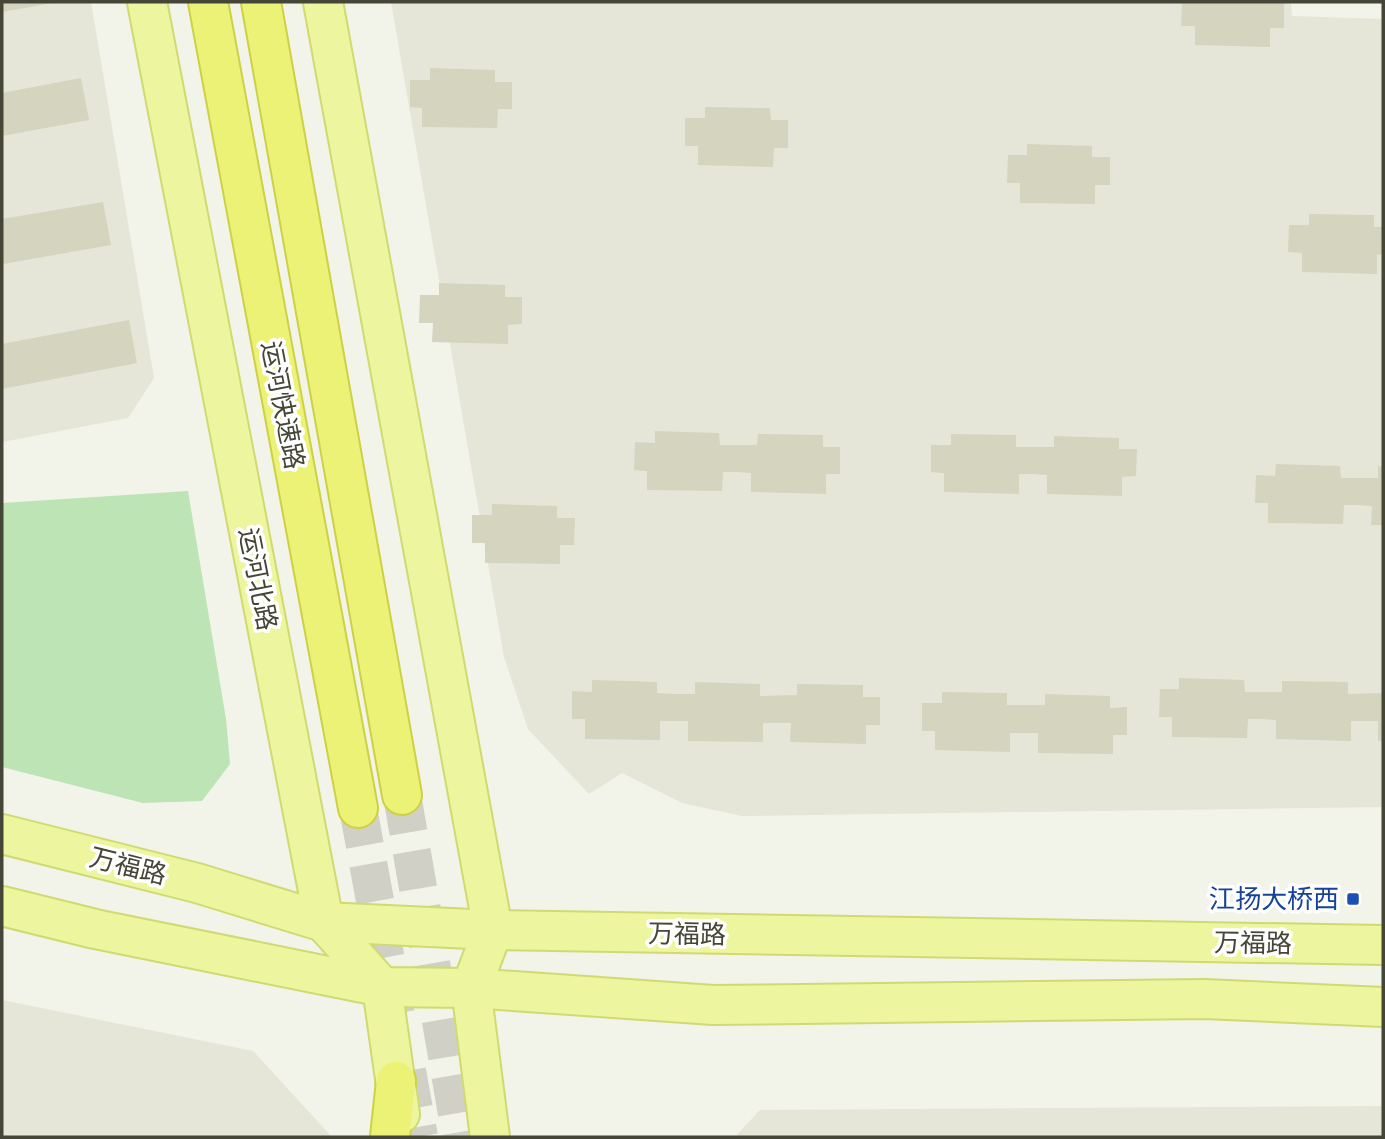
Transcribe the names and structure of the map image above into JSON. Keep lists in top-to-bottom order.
{
  "streets": {
    "highway": ["运河快速路"],
    "main road": ["运河北路", "万福路"]
  },
  "crossings": [
    ["运河北路", "万福路"]
  ],
  "places": {
    "transit": ["江扬大桥西"]
  }
}
